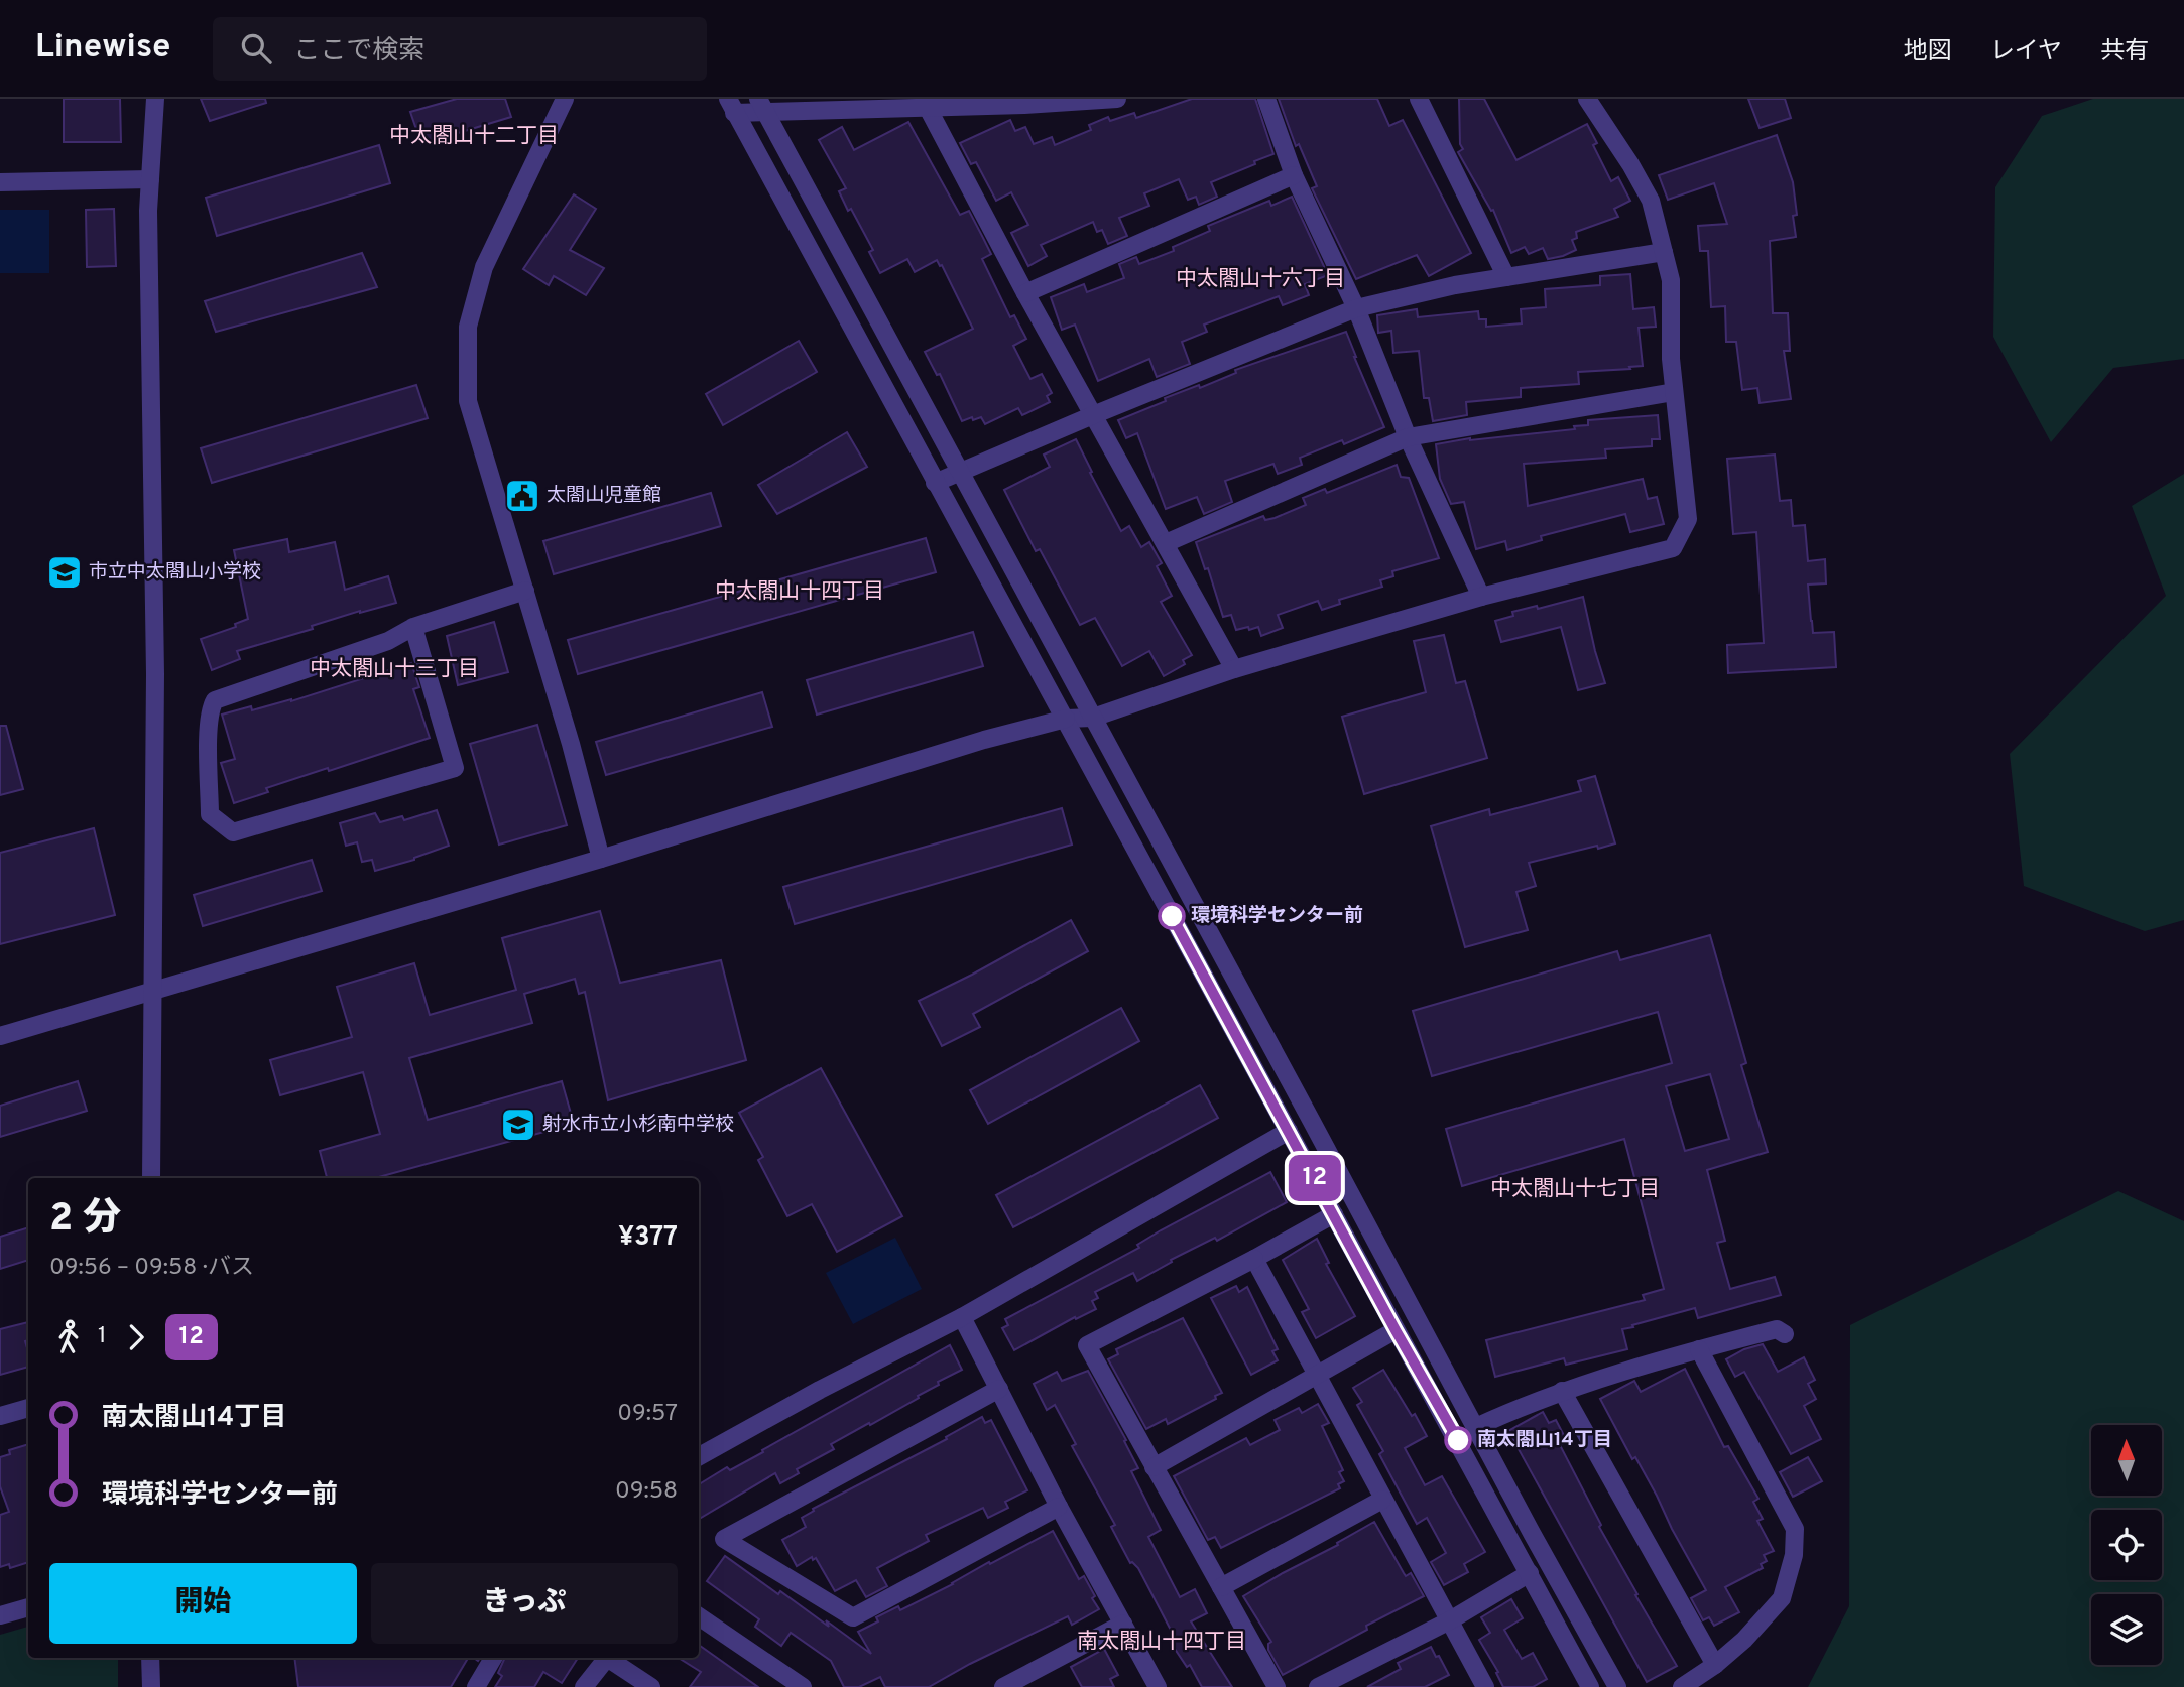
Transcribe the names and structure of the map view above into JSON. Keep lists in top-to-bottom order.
{
  "districts": [
    "中太閤山十二丁目",
    "中太閤山十六丁目",
    "中太閤山十四丁目",
    "中太閤山十三丁目",
    "中太閤山十七丁目",
    "南太閤山十四丁目"
  ],
  "places": {
    "public building": ["太閤山児童館"],
    "school or university": ["市立中太閤山小学校", "射水市立小杉南中学校"],
    "other": ["環境科学センター前", "南太閤山14丁目"]
  },
  "lines": ["bus line 12"],
  "north": "top",
  "page": {
    "header": "Linewise",
    "search": "ここで検索",
    "nav": ["地図", "レイヤ", "共有"],
    "on_map": "12",
    "heading": ["2 分", "09:56 – 09:58 · バス", "¥377"],
    "legs": ["1", "12"],
    "list": [
      {
        "name": "南太閤山14丁目",
        "value": "09:57"
      },
      {
        "name": "環境科学センター前",
        "value": "09:58"
      }
    ],
    "buttons": ["開始", "きっぷ"]
  }
}
